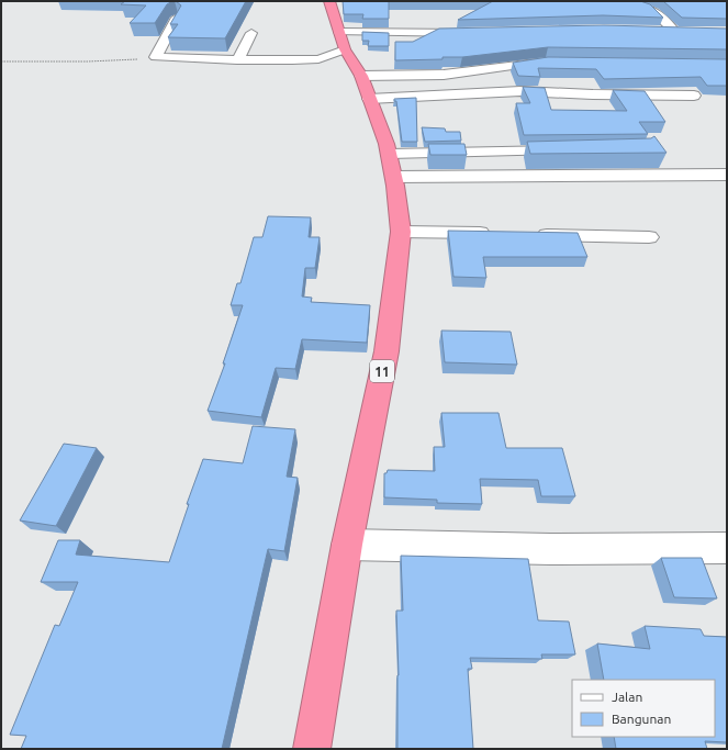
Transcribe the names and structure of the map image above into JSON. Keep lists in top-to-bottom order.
{
  "streets": {
    "highway": ["11"]
  },
  "legend": ["Jalan", "Bangunan"]
}
